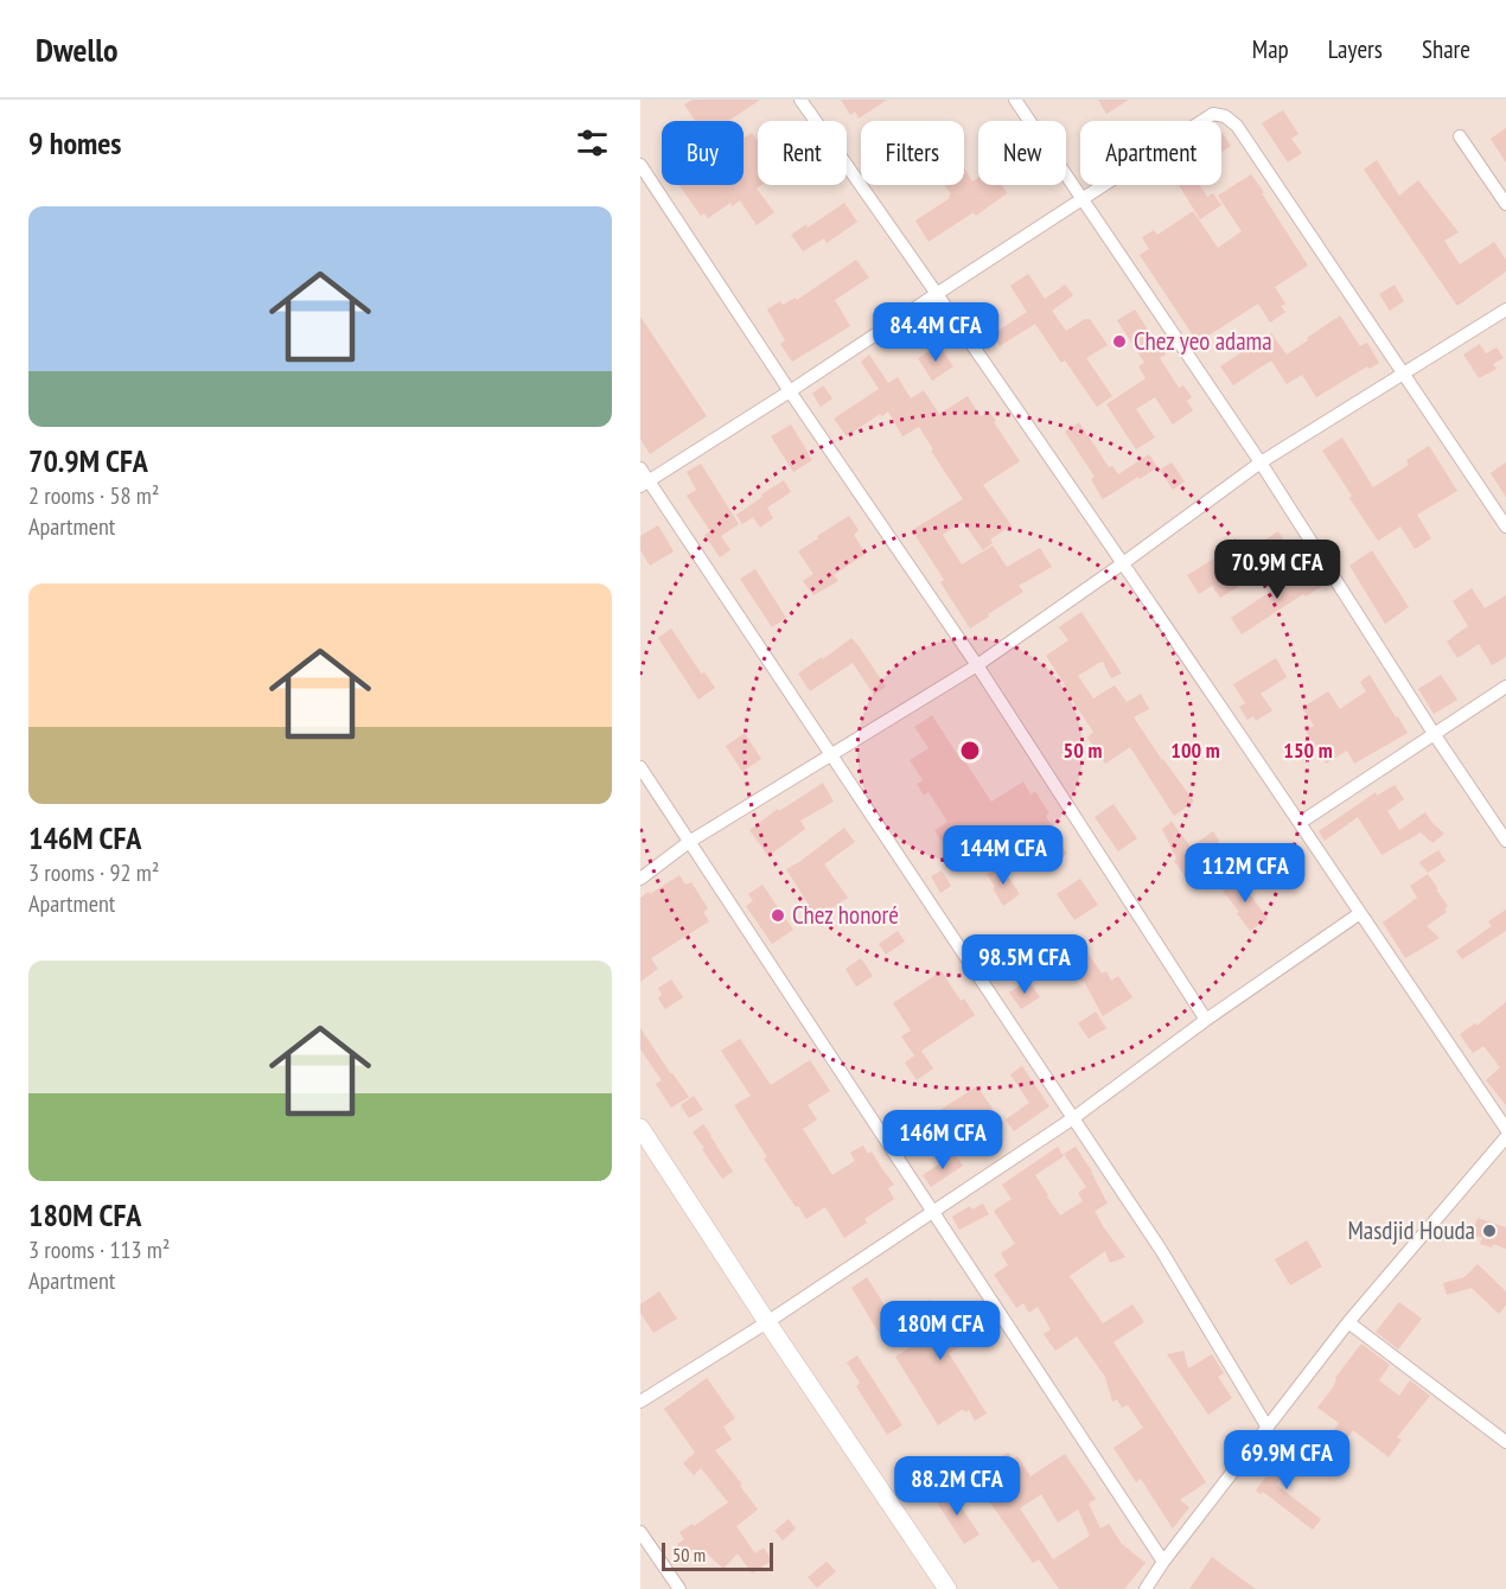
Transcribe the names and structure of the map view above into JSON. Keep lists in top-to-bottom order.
{
  "places": ["Chez yeo adama", "Chez honoré", "Masdjid Houda"],
  "scale_bar": "50 m",
  "page": {
    "header": "Dwello",
    "nav": ["Map", "Layers", "Share"],
    "heading": "9 homes",
    "chip": [
      "Buy",
      "Rent",
      "Filters",
      "New",
      "Apartment"
    ],
    "list": [
      {
        "name": "70.9M CFA",
        "note": "2 rooms · 58 m² · Apartment"
      },
      {
        "name": "146M CFA",
        "note": "3 rooms · 92 m² · Apartment"
      },
      {
        "name": "180M CFA",
        "note": "3 rooms · 113 m² · Apartment"
      }
    ],
    "price": [
      "84.4M CFA",
      "70.9M CFA",
      "144M CFA",
      "112M CFA",
      "98.5M CFA",
      "146M CFA",
      "180M CFA",
      "69.9M CFA",
      "88.2M CFA"
    ],
    "scale": "50 m"
  },
  "rings": ["50 m", "100 m", "150 m"]
}
